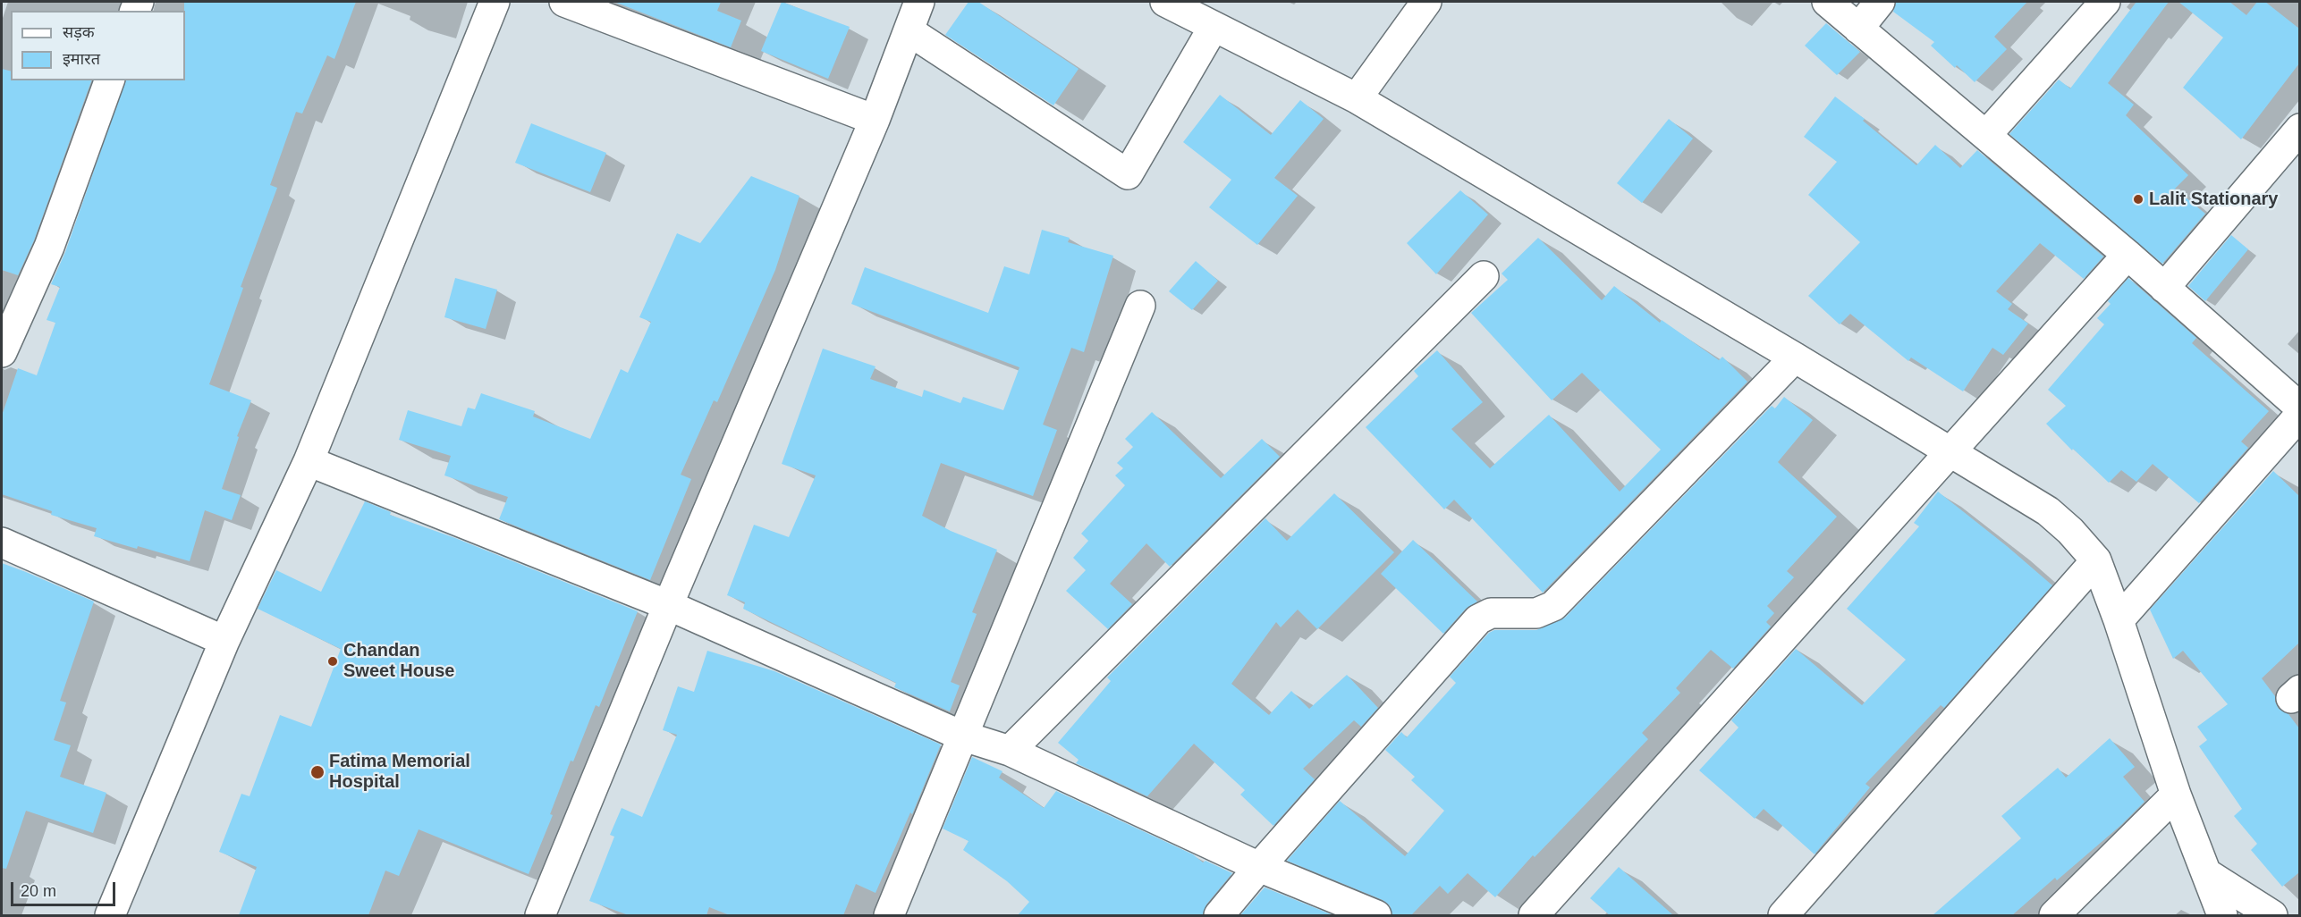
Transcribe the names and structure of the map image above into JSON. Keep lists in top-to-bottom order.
{
  "places": ["Lalit Stationary", "Chandan Sweet House", "Fatima Memorial Hospital"],
  "legend": ["सड़क", "इमारत"],
  "scale_bar": "20 m"
}
